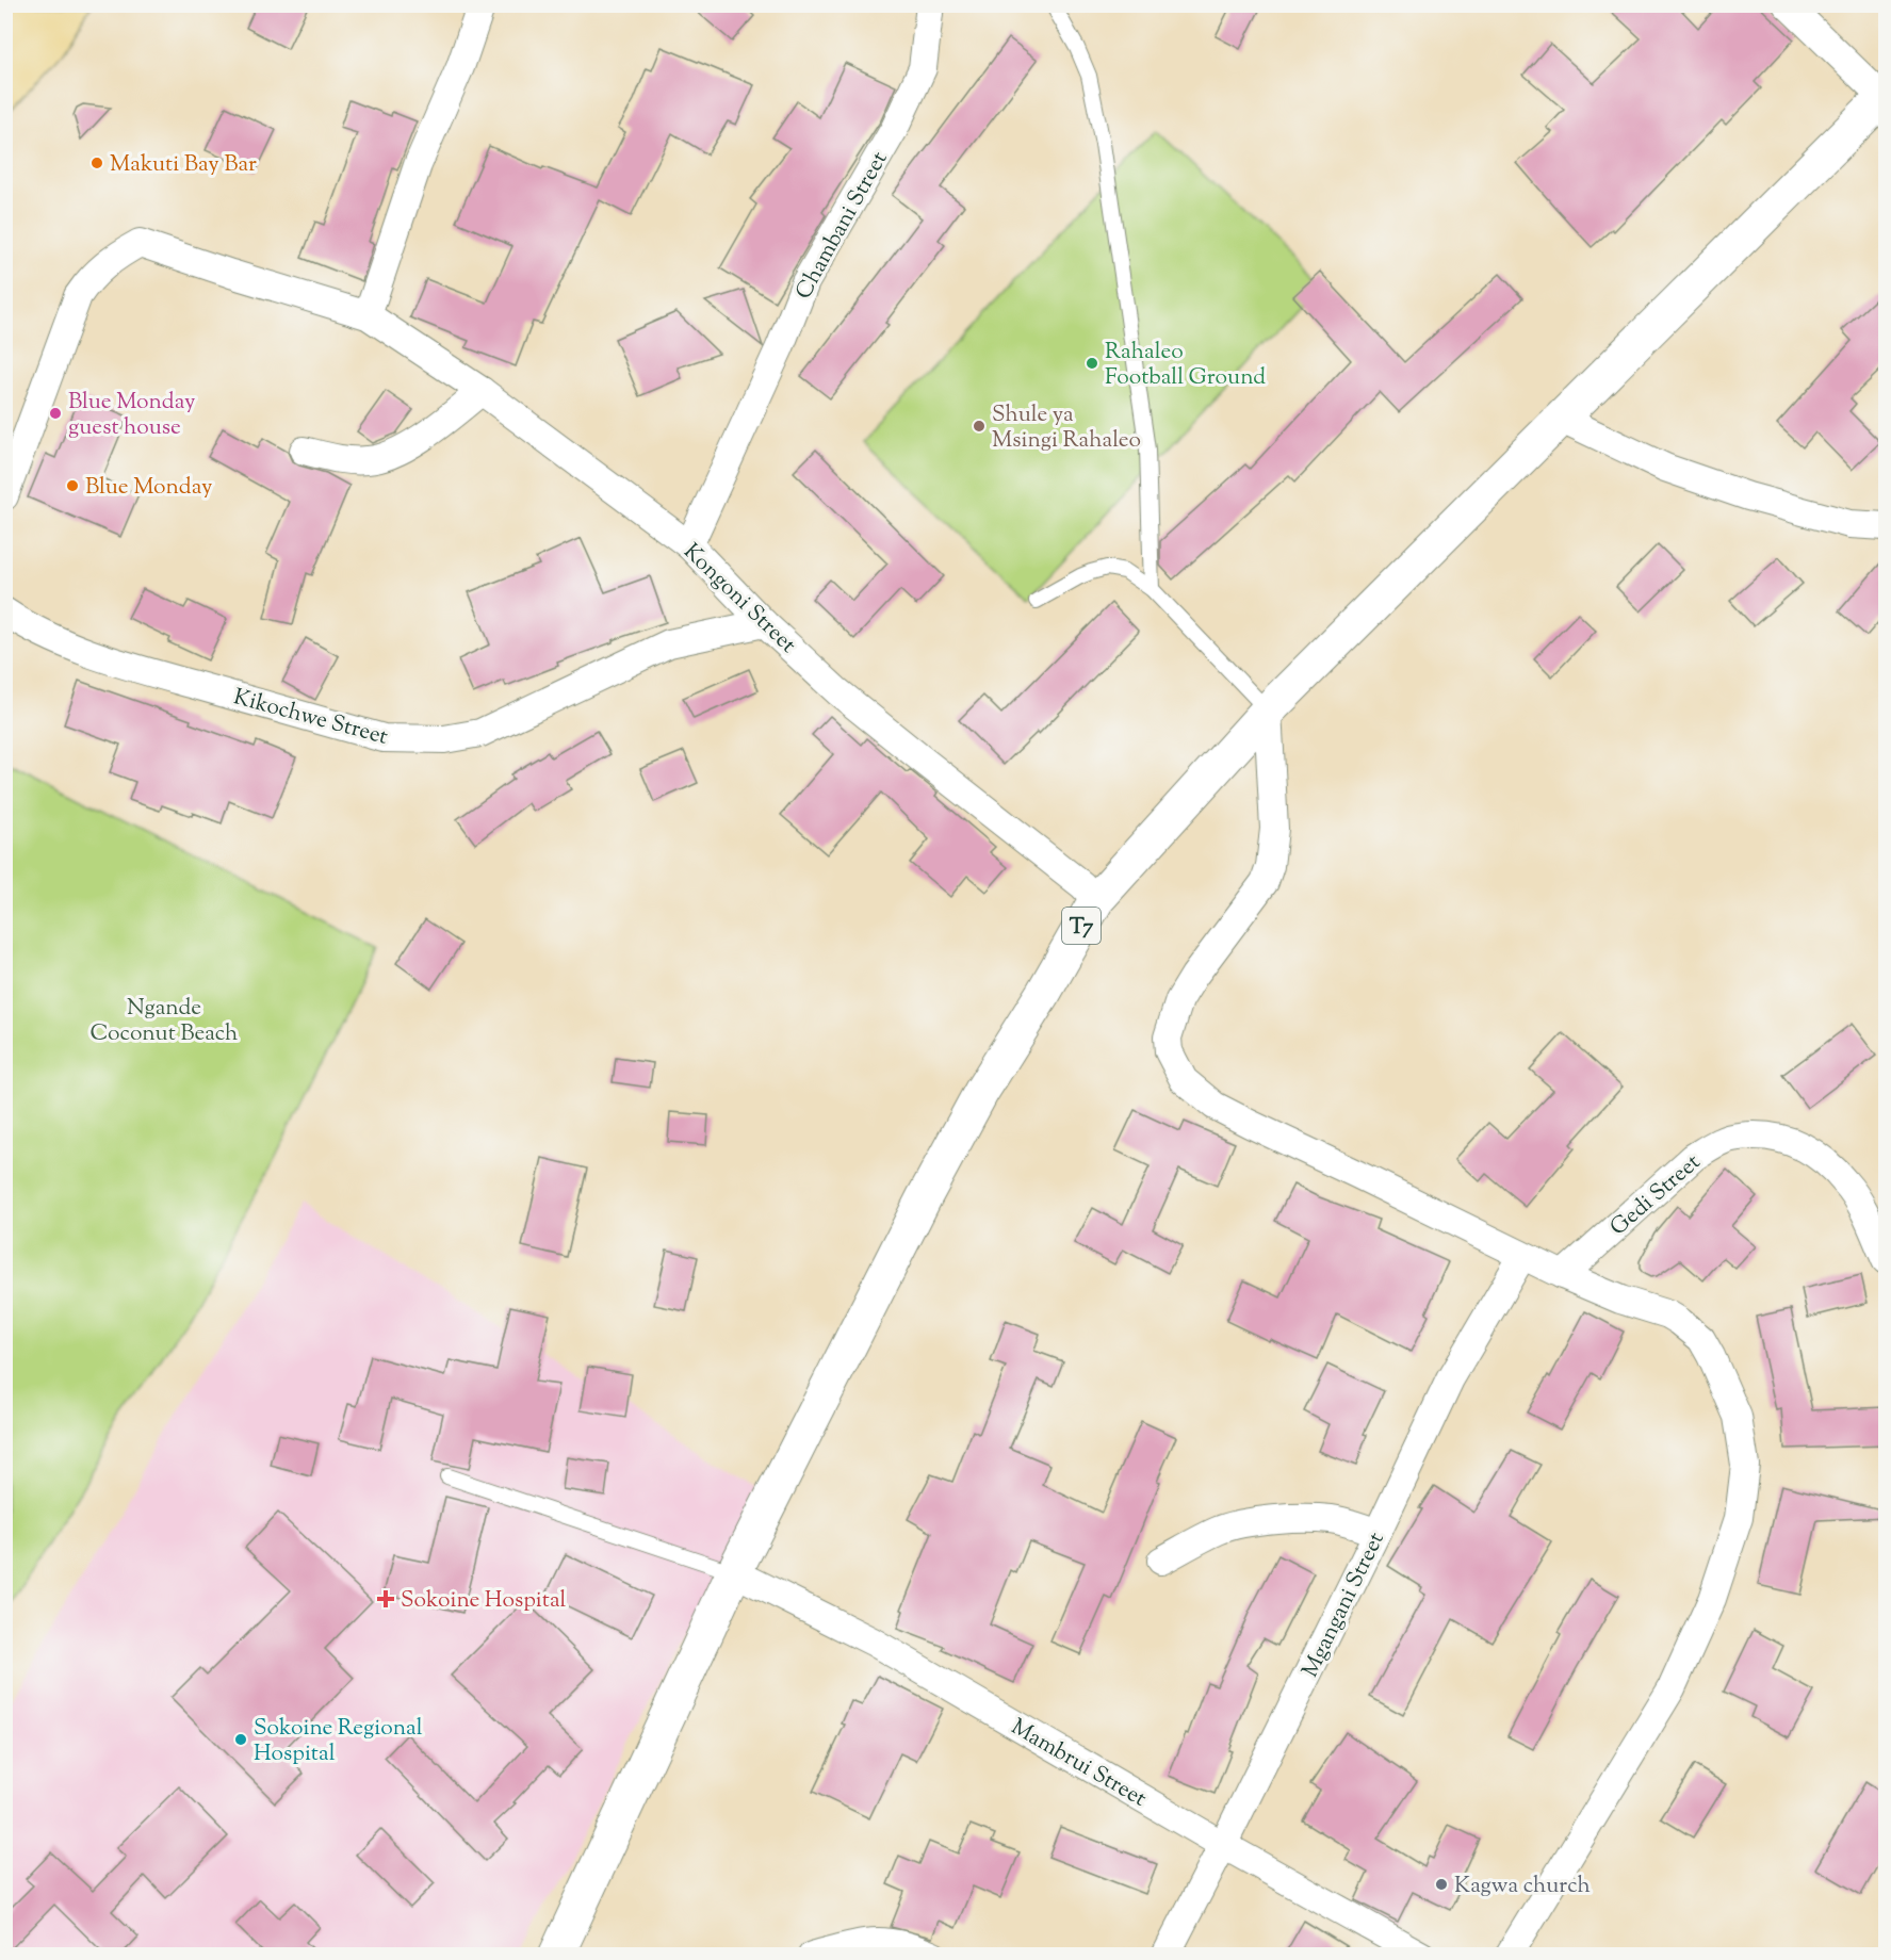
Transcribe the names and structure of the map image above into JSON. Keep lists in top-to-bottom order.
{
  "streets": {
    "highway": ["T7"],
    "street": [
      "Chambani Street",
      "Kongoni Street",
      "Kikochwe Street",
      "Gedi Street",
      "Mgangani Street",
      "Mambrui Street"
    ]
  },
  "crossings": [
    ["Chambani Street", "Kongoni Street"],
    ["Kongoni Street", "Kikochwe Street"],
    ["Kongoni Street", "T7"],
    ["T7", "Mambrui Street"],
    ["Mgangani Street", "Mambrui Street"]
  ],
  "parks": ["Ngande Coconut Beach"],
  "places": {
    "other": [
      "Makuti Bay Bar",
      "Rahaleo Football Ground",
      "Blue Monday guest house",
      "Shule ya Msingi Rahaleo",
      "Blue Monday",
      "Sokoine Regional Hospital",
      "Kagwa church"
    ],
    "health": ["Sokoine Hospital"]
  }
}
